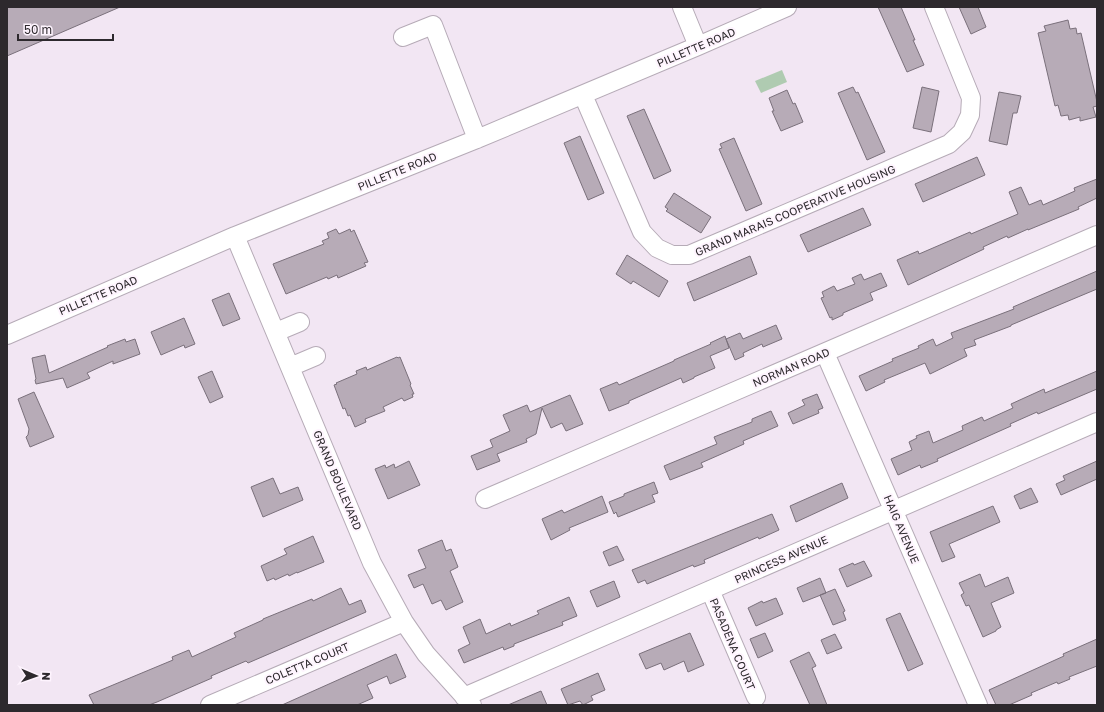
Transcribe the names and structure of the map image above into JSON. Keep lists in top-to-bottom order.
{
  "streets": {
    "street": [
      "PILLETTE ROAD",
      "GRAND MARAIS COOPERATIVE HOUSING",
      "NORMAN ROAD",
      "GRAND BOULEVARD",
      "HAIG AVENUE",
      "PRINCESS AVENUE",
      "PASADENA COURT",
      "COLETTA COURT"
    ]
  },
  "crossings": [
    ["PILLETTE ROAD", "GRAND MARAIS COOPERATIVE HOUSING"],
    ["PILLETTE ROAD", "GRAND BOULEVARD"],
    ["NORMAN ROAD", "HAIG AVENUE"],
    ["GRAND BOULEVARD", "PRINCESS AVENUE"],
    ["GRAND BOULEVARD", "COLETTA COURT"],
    ["HAIG AVENUE", "PRINCESS AVENUE"],
    ["PRINCESS AVENUE", "PASADENA COURT"]
  ],
  "scale_bar": "50 m",
  "north": "right"
}
